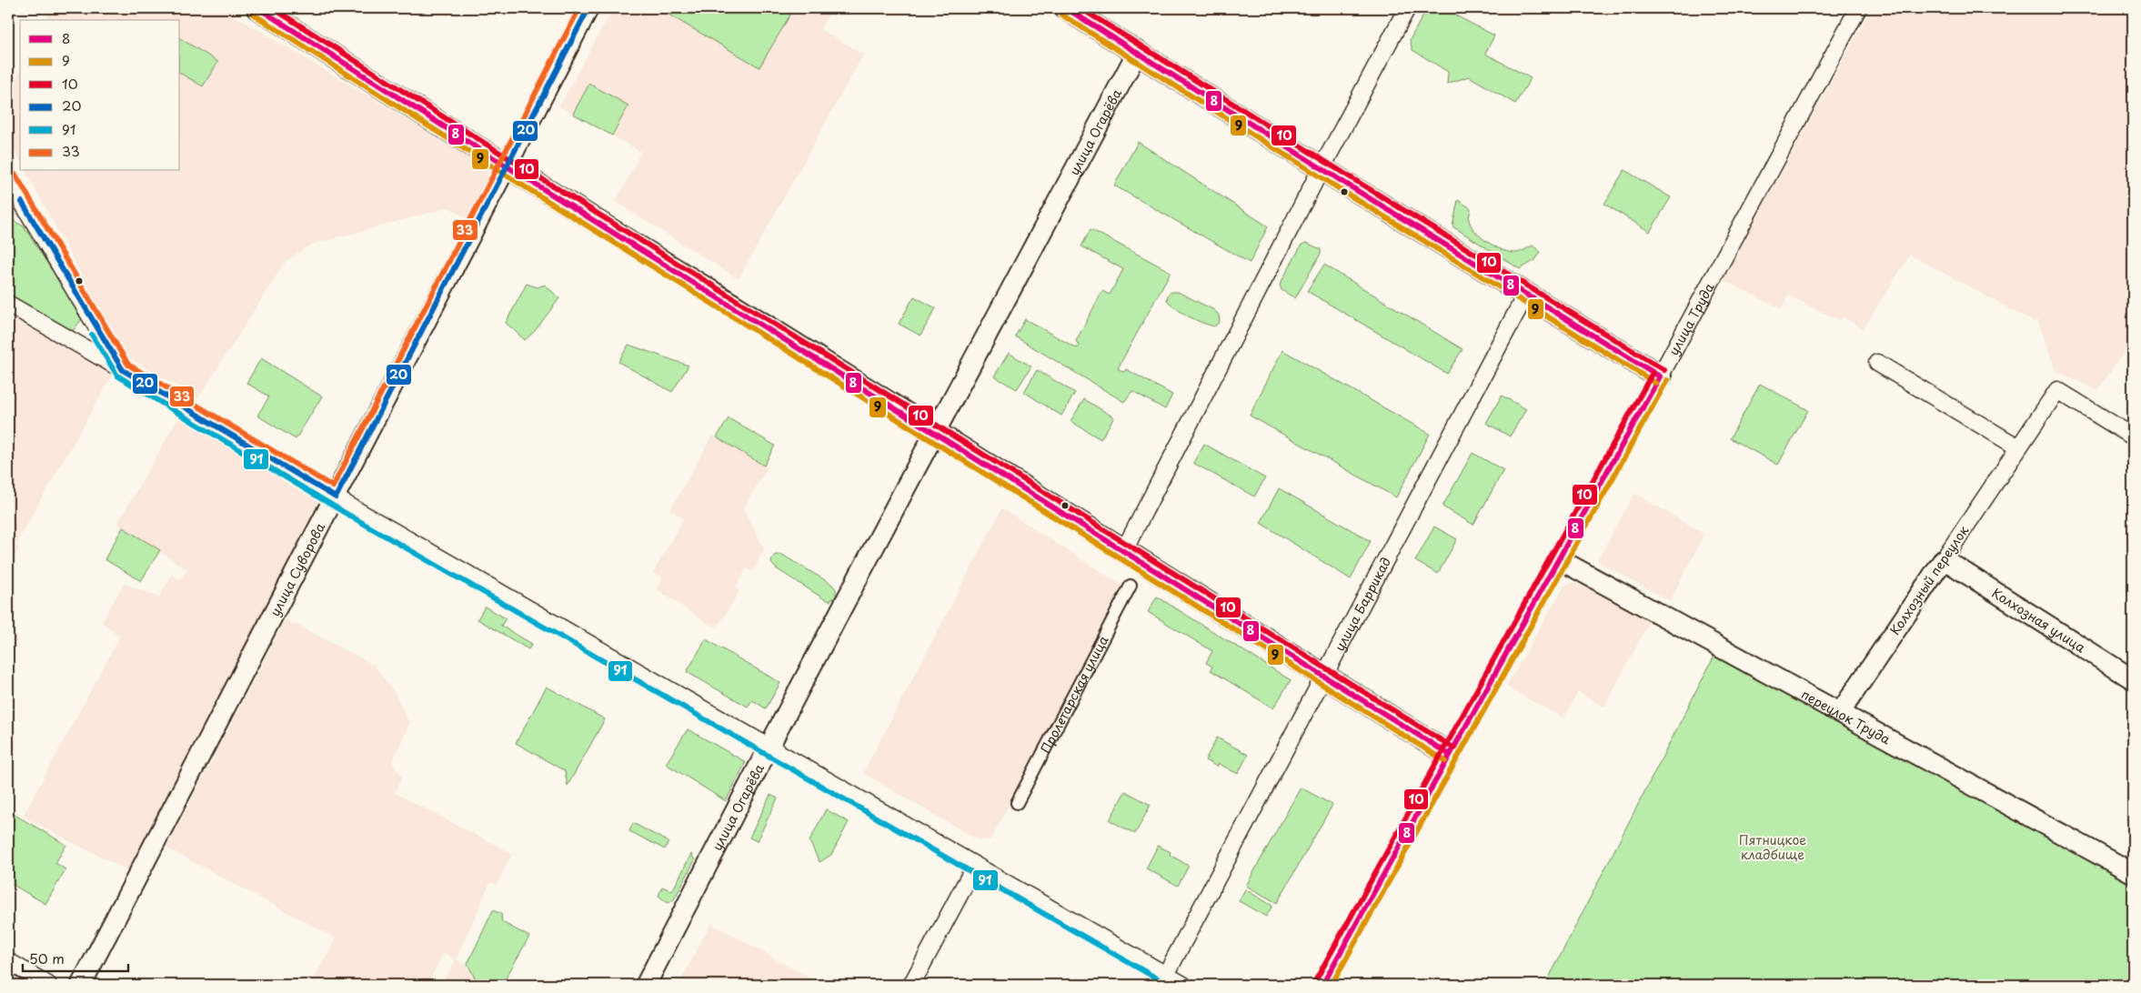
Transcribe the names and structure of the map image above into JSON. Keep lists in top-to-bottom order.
{
  "streets": {
    "street": [
      "улица Огарёва",
      "улица Труда",
      "улица Суворова",
      "Колхозный переулок",
      "улица Баррикад",
      "Колхозная улица",
      "Пролетарская улица",
      "переулок Труда"
    ]
  },
  "crossings": [
    ["улица Труда", "переулок Труда"],
    ["Колхозный переулок", "Колхозная улица"],
    ["Колхозный переулок", "переулок Труда"]
  ],
  "parks": ["Пятницкое кладбище"],
  "lines": [
    "transit line 8",
    "transit line 10",
    "transit line 20",
    "transit line 33",
    "transit line 9",
    "transit line 91"
  ],
  "legend": [
    "8",
    "9",
    "10",
    "20",
    "91",
    "33"
  ],
  "scale_bar": "50 m"
}
